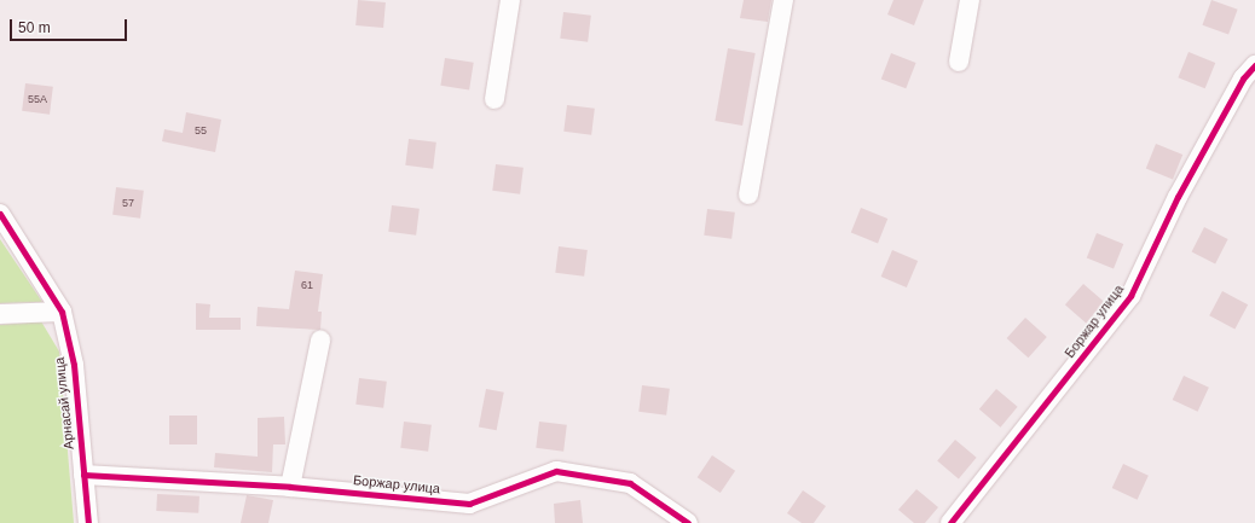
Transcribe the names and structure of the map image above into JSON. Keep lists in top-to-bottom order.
{
  "streets": {
    "street": ["Боржар улица", "Арнасай улица"]
  },
  "crossings": [
    ["Боржар улица", "Арнасай улица"]
  ],
  "house_numbers": [
    "55А",
    "55",
    "57",
    "61"
  ],
  "scale_bar": "50 m"
}
